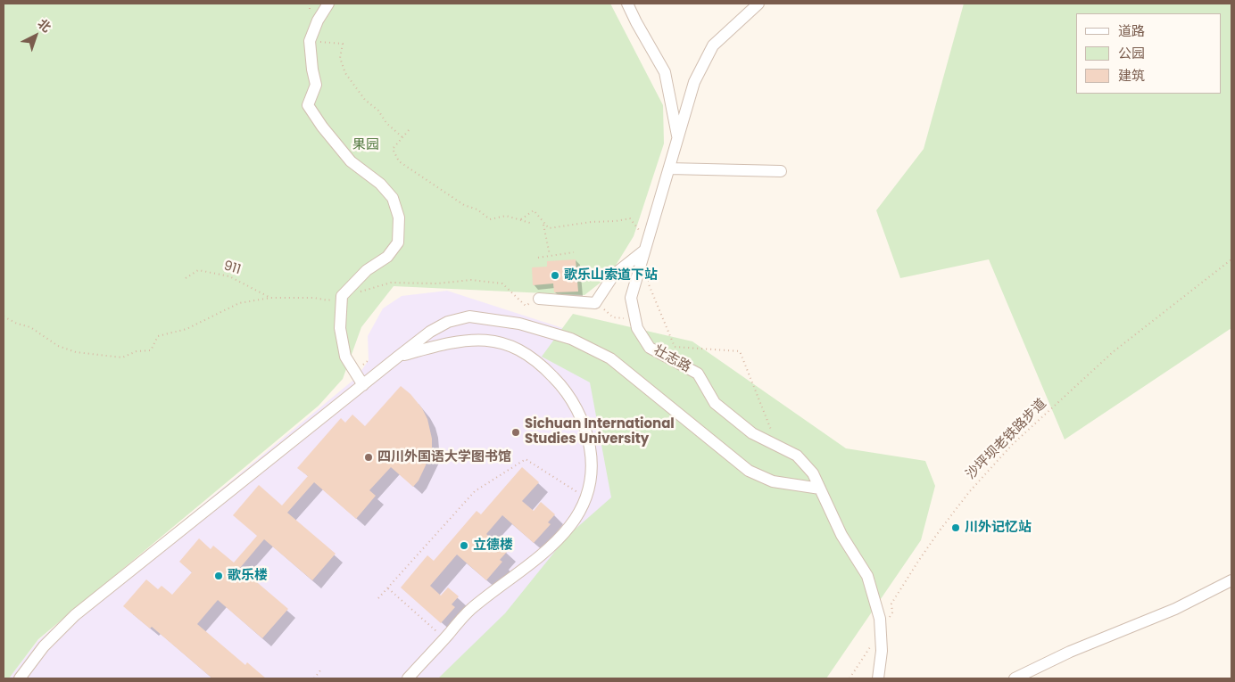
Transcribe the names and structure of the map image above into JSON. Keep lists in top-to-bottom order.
{
  "streets": {
    "street": ["壮志路"],
    "path": ["911", "沙坪坝老铁路步道"]
  },
  "crossings": [
    ["壮志路", "沙坪坝老铁路步道"]
  ],
  "parks": ["果园"],
  "places": [
    "歌乐山索道下站",
    "Sichuan International Studies University",
    "四川外国语大学图书馆",
    "川外记忆站",
    "立德楼",
    "歌乐楼"
  ],
  "legend": ["道路", "公园", "建筑"],
  "north": "top right"
}
